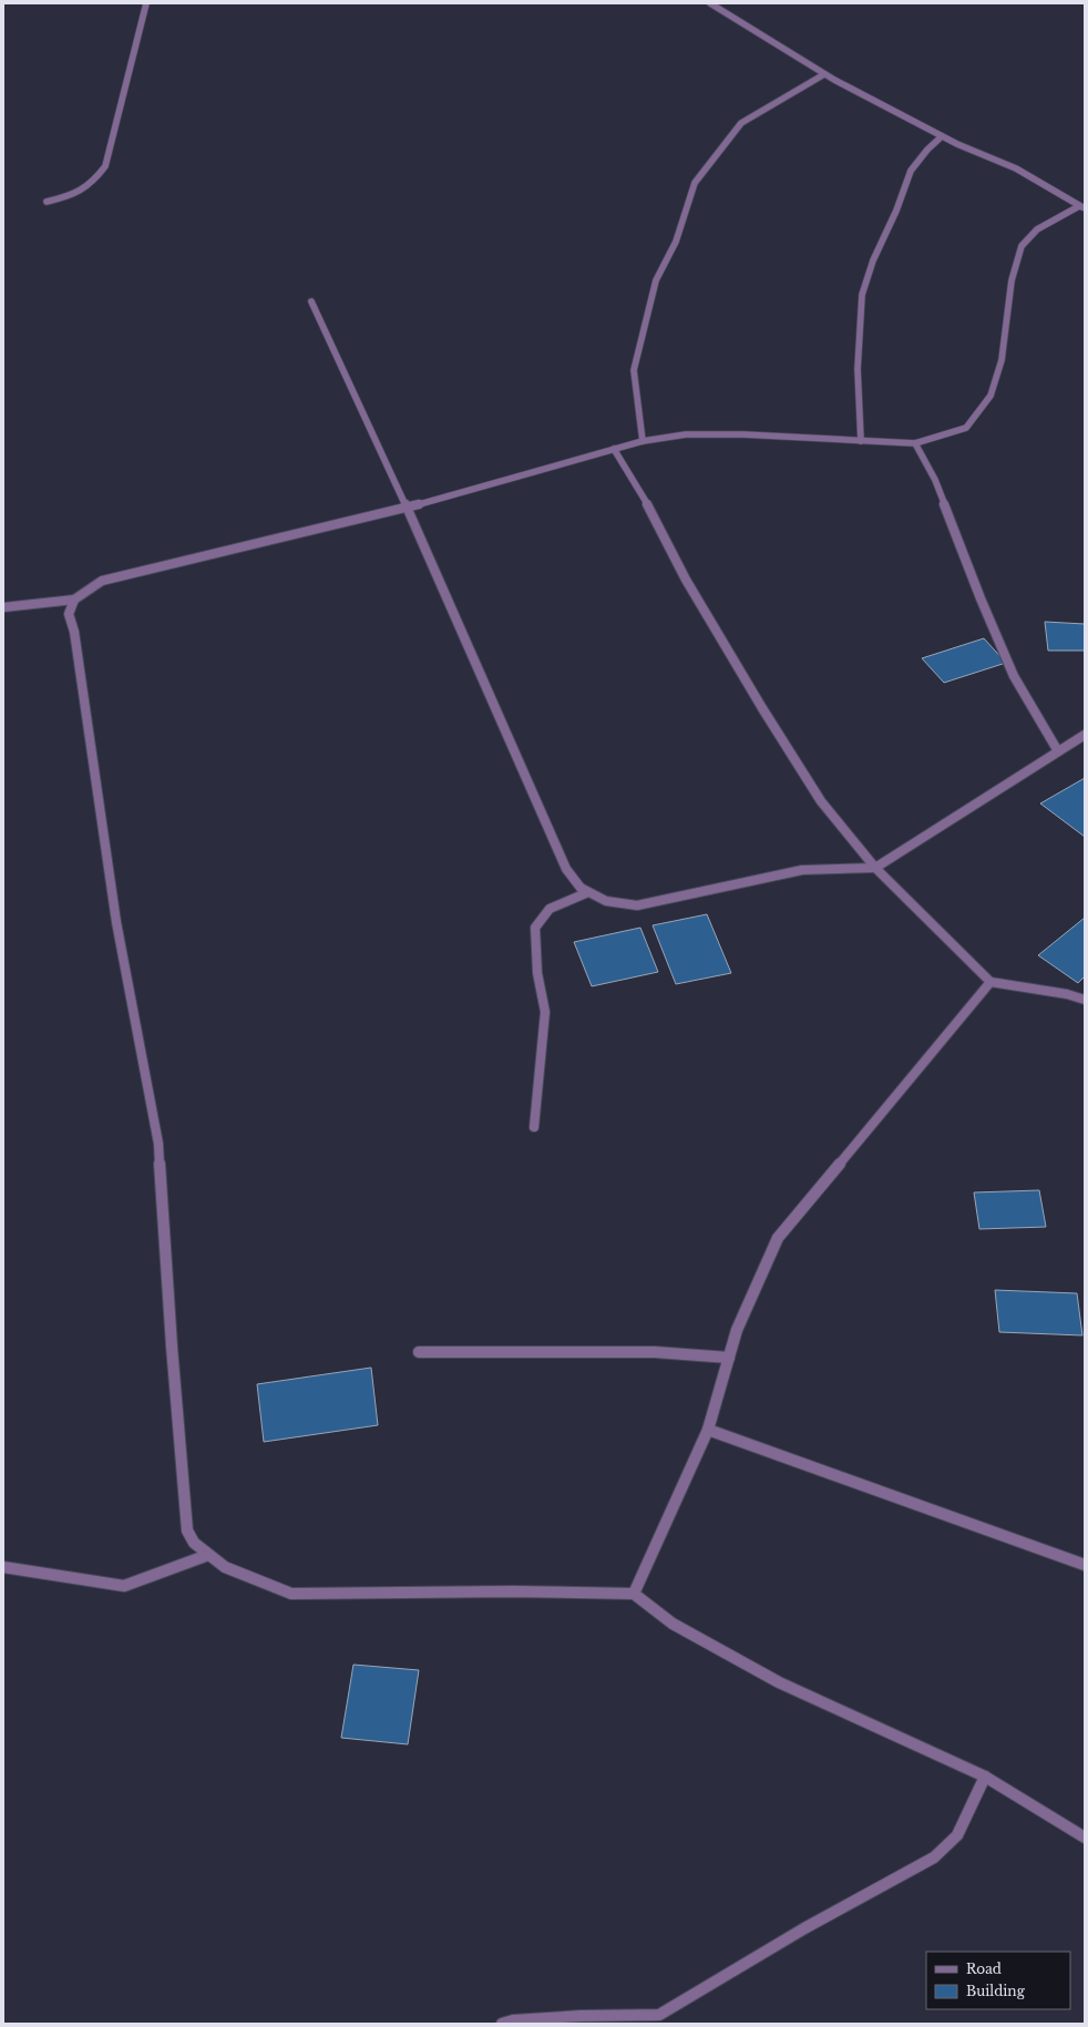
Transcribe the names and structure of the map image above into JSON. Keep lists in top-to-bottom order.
{
  "legend": ["Road", "Building"]
}
